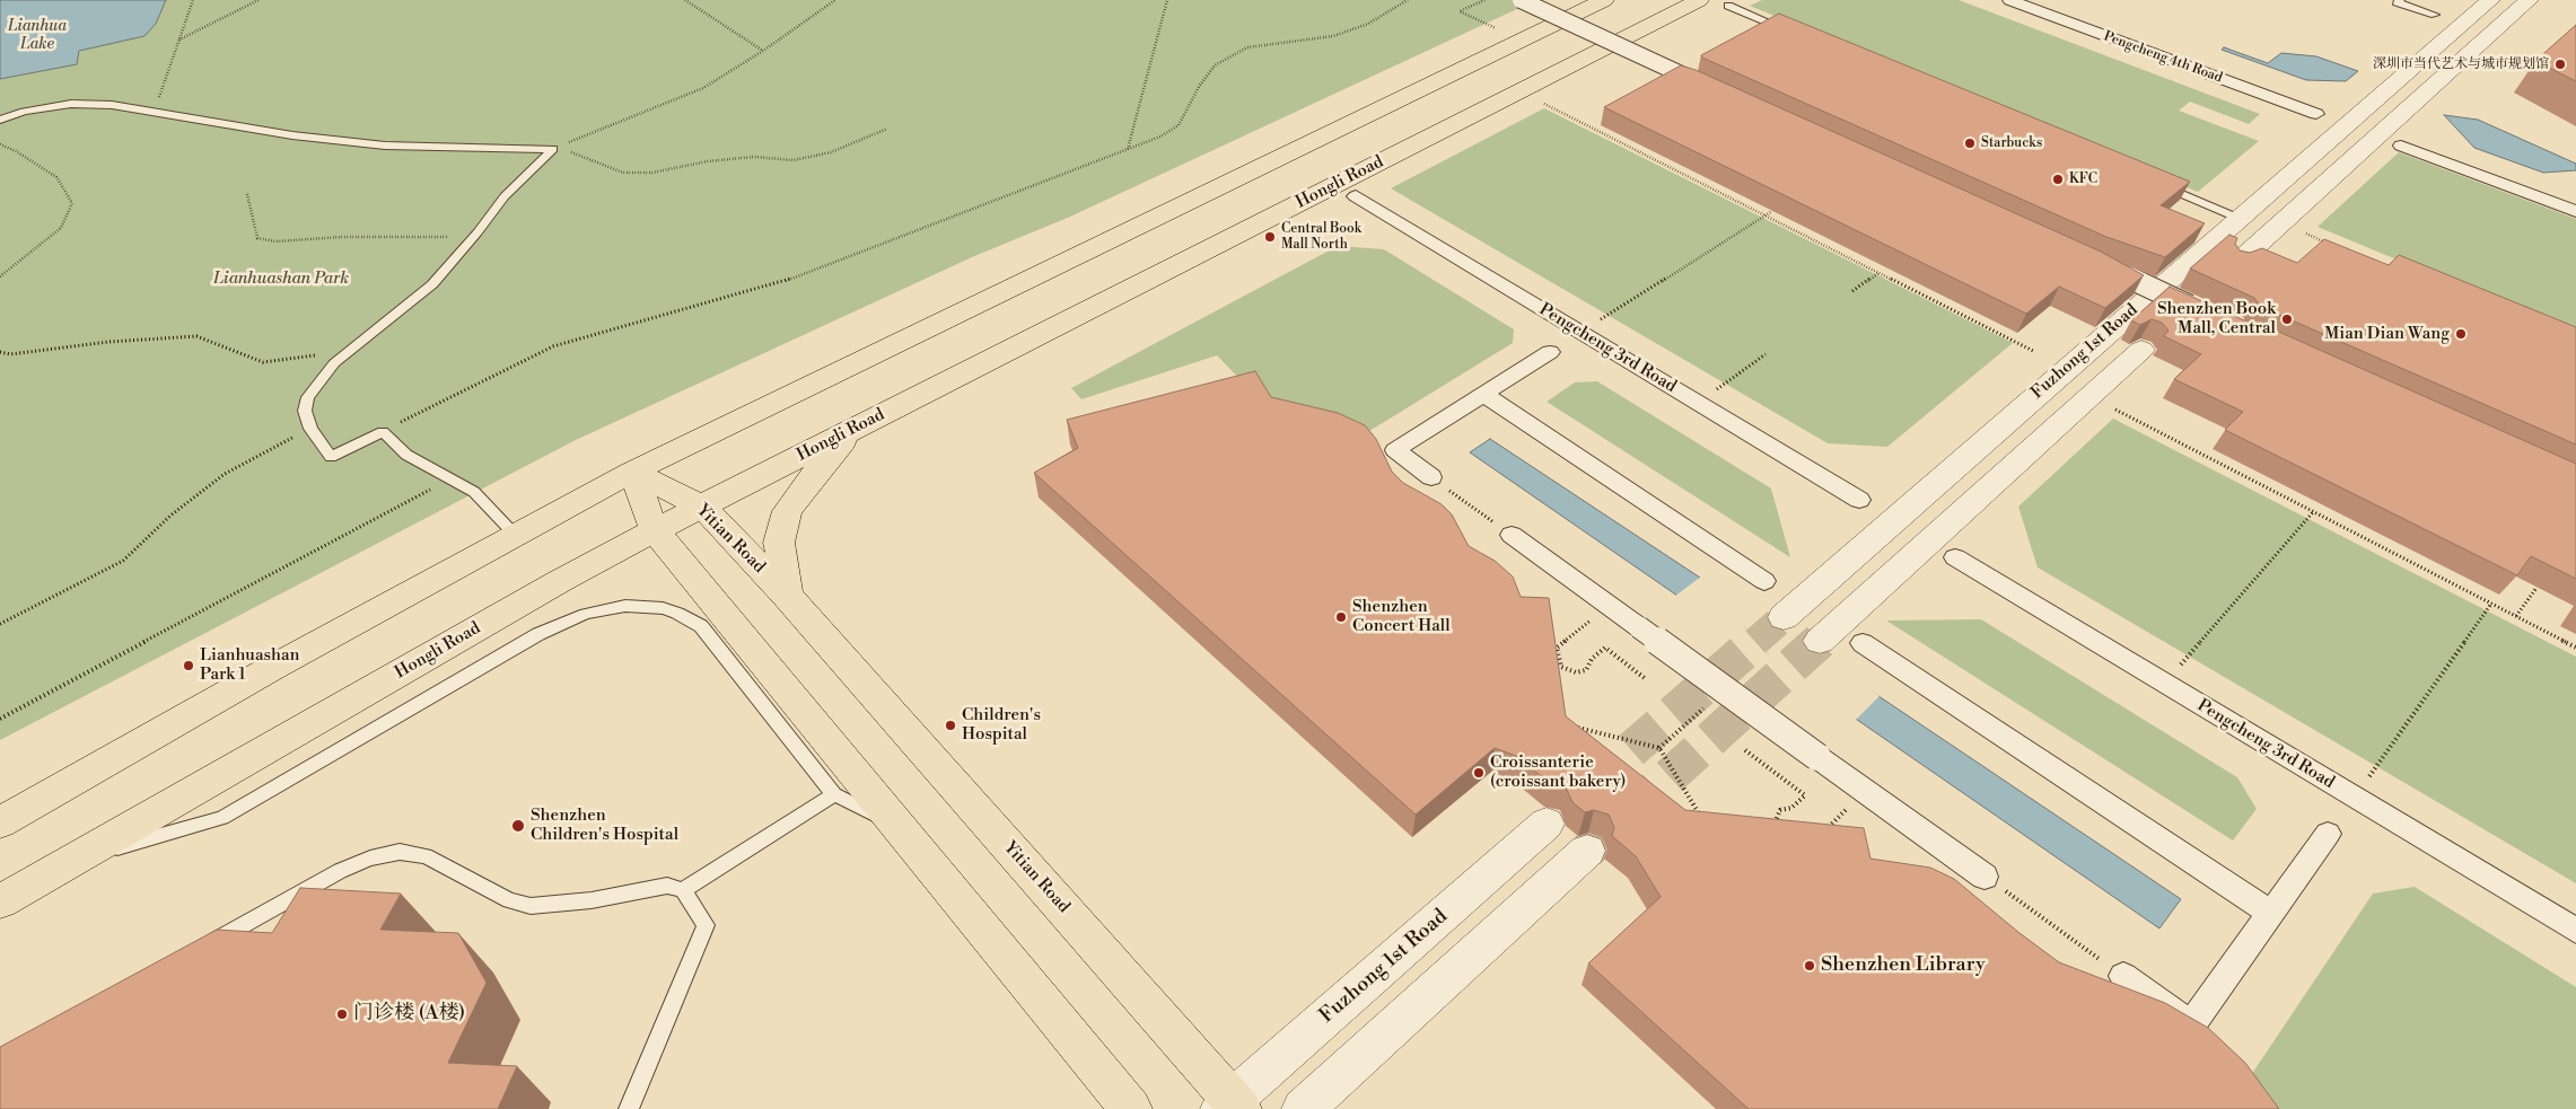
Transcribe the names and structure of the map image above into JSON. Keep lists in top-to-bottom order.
{
  "streets": {
    "main road": ["Hongli Road", "Yitian Road"],
    "street": ["Pengcheng 4th Road", "Pengcheng 3rd Road", "Fuzhong 1st Road"]
  },
  "crossings": [
    ["Hongli Road", "Yitian Road"],
    ["Fuzhong 1st Road", "Yitian Road"]
  ],
  "water": ["Lianhua Lake"],
  "parks": ["Lianhuashan Park"],
  "places": [
    "深圳市当代艺术与城市规划馆",
    "Starbucks",
    "KFC",
    "Central Book Mall North",
    "Shenzhen Book Mall, Central",
    "Mian Dian Wang",
    "Shenzhen Concert Hall",
    "Lianhuashan Park 1",
    "Children's Hospital",
    "Croissanterie (croissant bakery)",
    "Shenzhen Children's Hospital",
    "Shenzhen Library",
    "门诊楼 (A楼)"
  ]
}
